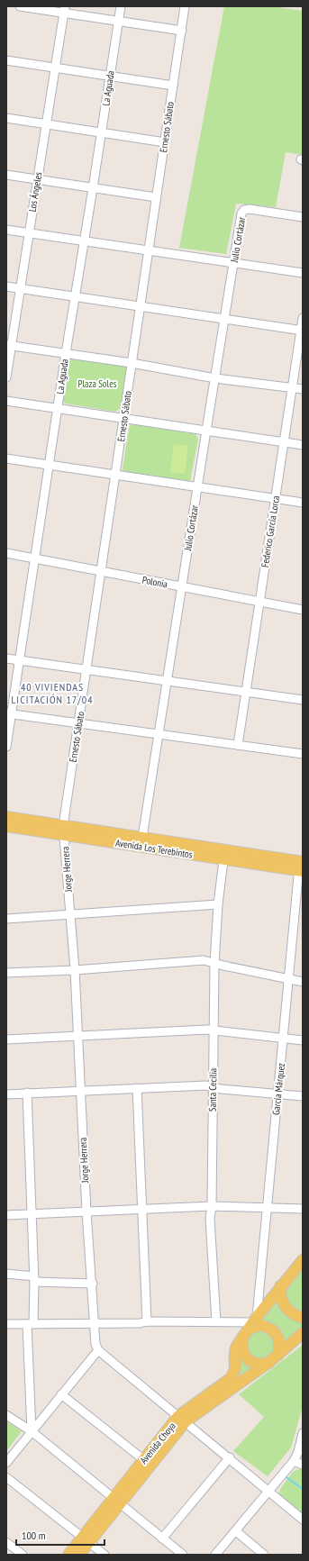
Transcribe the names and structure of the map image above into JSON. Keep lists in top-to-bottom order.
{
  "streets": {
    "main road": ["Avenida Los Terebintos", "Avenida Choya"],
    "street": [
      "La Aguada",
      "Ernesto Sábato",
      "Los Ángeles",
      "Julio Cortázar",
      "Federico García Lorca",
      "Polonia",
      "Jorge Herrera",
      "García Márquez",
      "Santa Cecilia"
    ]
  },
  "crossings": [
    ["La Aguada", "Polonia"],
    ["Ernesto Sábato", "Polonia"],
    ["Ernesto Sábato", "Avenida Los Terebintos"],
    ["Ernesto Sábato", "Jorge Herrera"],
    ["Julio Cortázar", "Polonia"],
    ["Julio Cortázar", "Avenida Los Terebintos"],
    ["Federico García Lorca", "Polonia"],
    ["Avenida Los Terebintos", "Jorge Herrera"],
    ["Avenida Los Terebintos", "García Márquez"],
    ["Avenida Los Terebintos", "Santa Cecilia"],
    ["García Márquez", "Avenida Choya"]
  ],
  "districts": ["40 VIVIENDAS LICITACIÓN 17/04"],
  "parks": ["Plaza Soles"],
  "scale_bar": "100 m"
}
